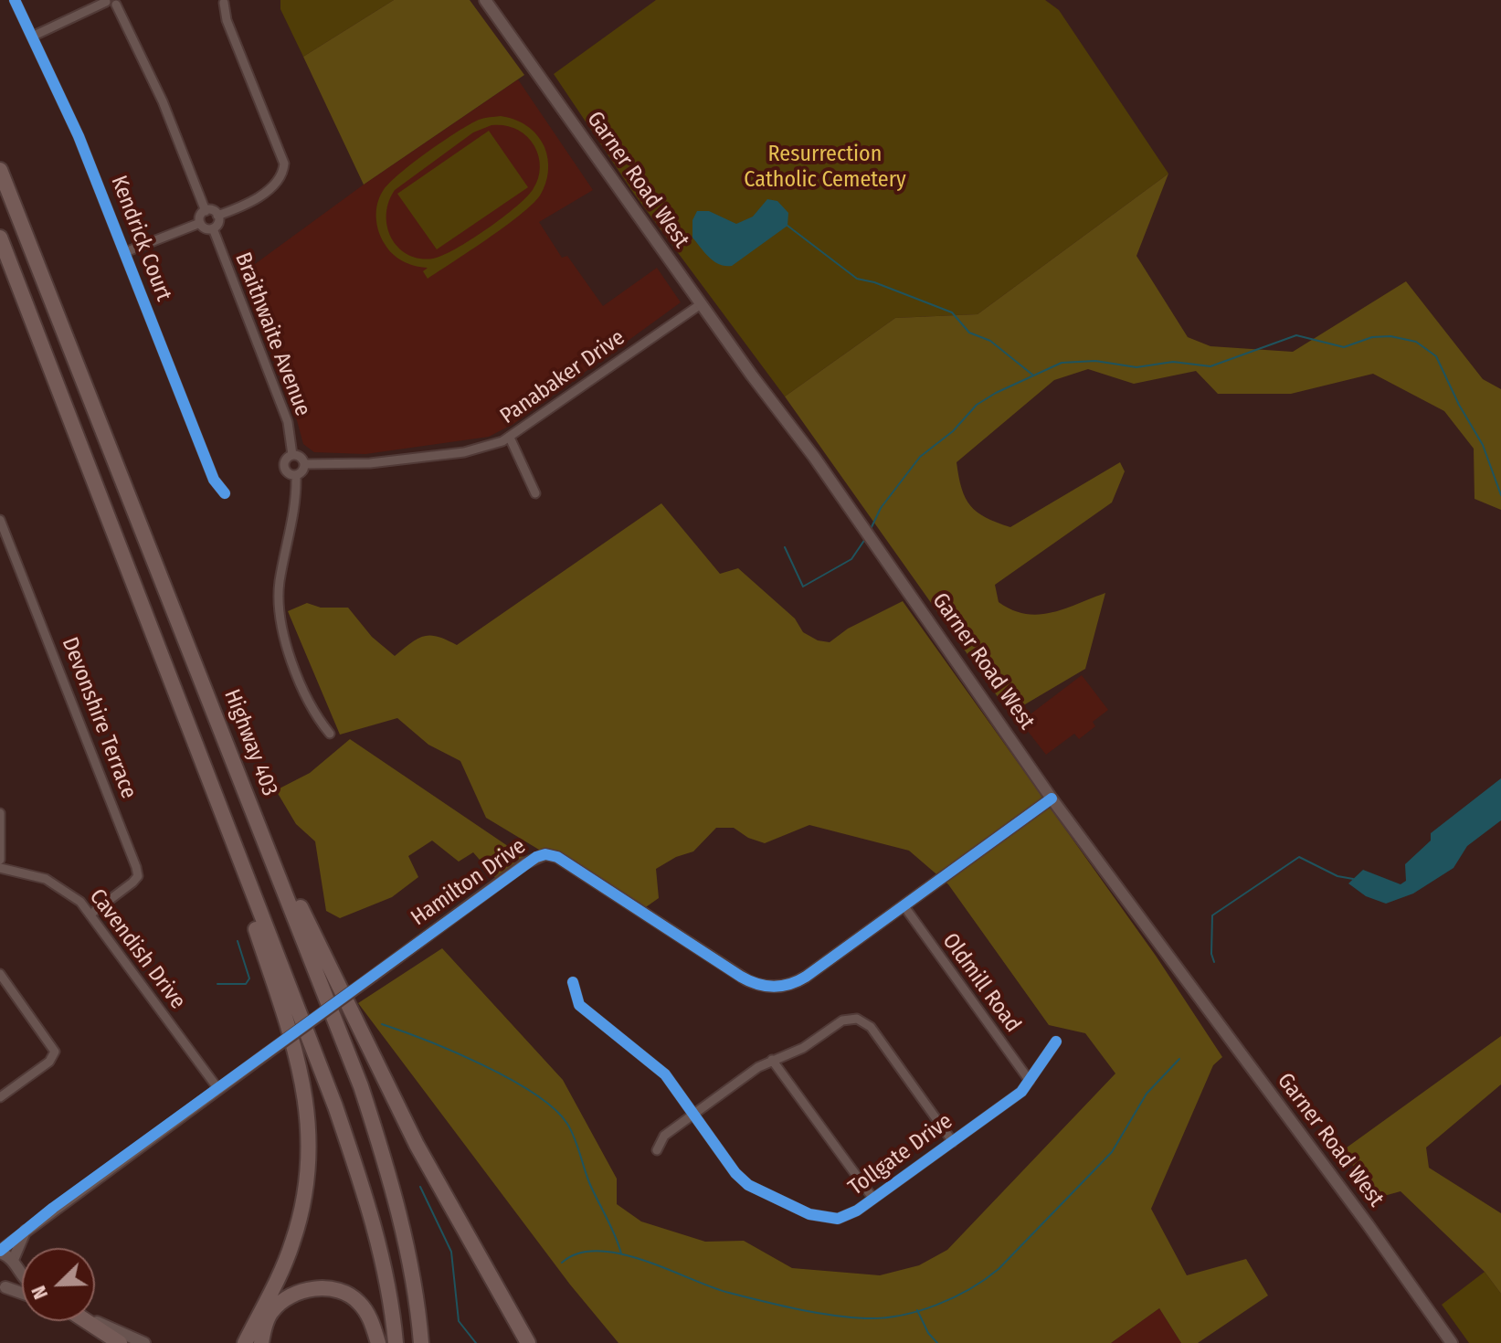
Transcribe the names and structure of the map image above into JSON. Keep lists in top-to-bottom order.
{
  "streets": {
    "highway": ["Highway 403"],
    "main road": ["Garner Road West"],
    "street": [
      "Kendrick Court",
      "Braithwaite Avenue",
      "Panabaker Drive",
      "Devonshire Terrace",
      "Hamilton Drive",
      "Cavendish Drive",
      "Oldmill Road",
      "Tollgate Drive"
    ]
  },
  "crossings": [
    ["Garner Road West", "Panabaker Drive"],
    ["Garner Road West", "Hamilton Drive"],
    ["Braithwaite Avenue", "Panabaker Drive"],
    ["Devonshire Terrace", "Cavendish Drive"],
    ["Hamilton Drive", "Cavendish Drive"],
    ["Hamilton Drive", "Oldmill Road"],
    ["Oldmill Road", "Tollgate Drive"]
  ],
  "parks": ["Resurrection Catholic Cemetery"],
  "north": "bottom left"
}
